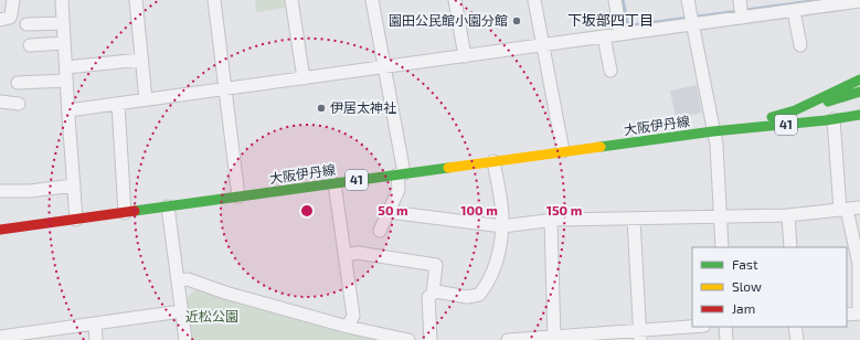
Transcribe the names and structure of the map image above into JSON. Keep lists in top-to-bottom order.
{
  "streets": {
    "main road": ["41", "大阪伊丹線"]
  },
  "districts": ["下坂部四丁目"],
  "parks": ["近松公園"],
  "places": ["園田公民館小園分館", "伊居太神社"],
  "legend": ["Fast", "Slow", "Jam"],
  "rings": ["50 m", "100 m", "150 m"]
}
